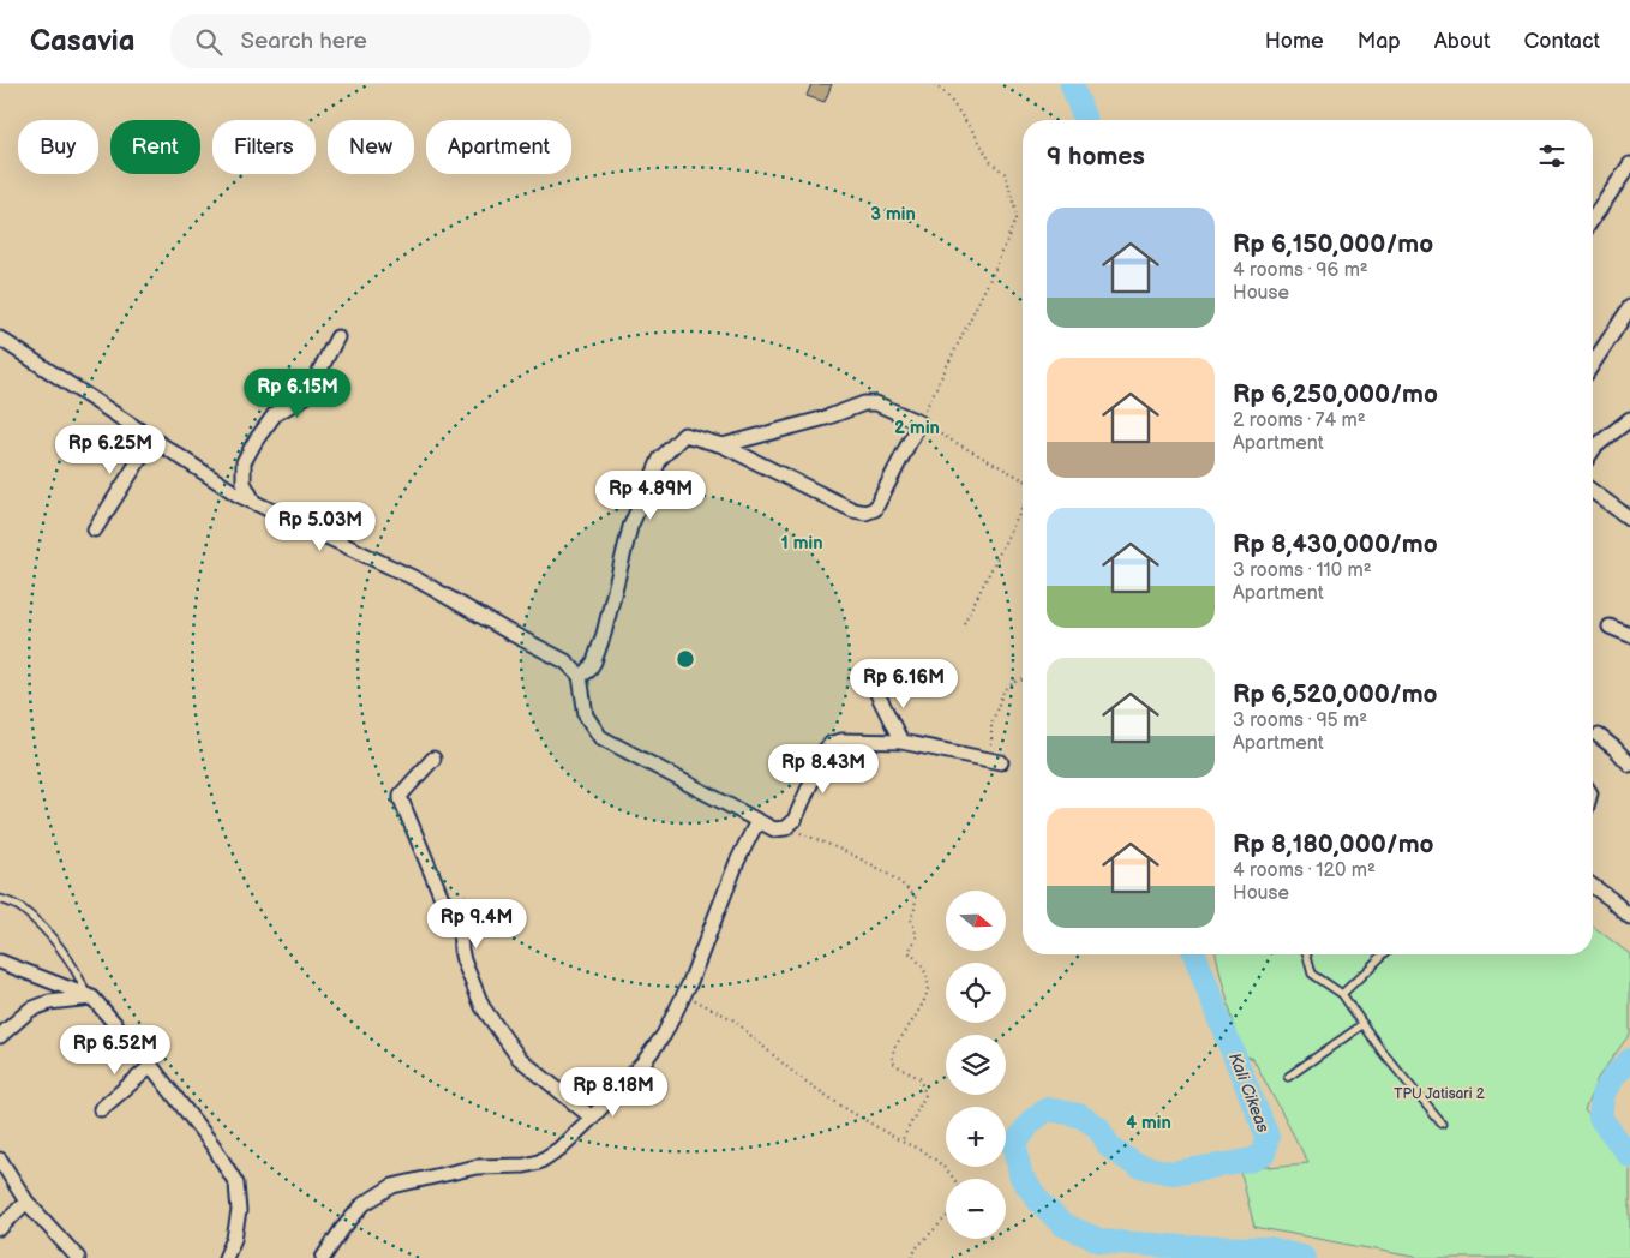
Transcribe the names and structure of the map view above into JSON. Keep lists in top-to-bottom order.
{
  "water": ["Kali Cikeas"],
  "parks": ["TPU Jatisari 2"],
  "north": "right",
  "page": {
    "header": "Casavia",
    "search": "Search here",
    "nav": [
      "Home",
      "Map",
      "About",
      "Contact"
    ],
    "chip": [
      "Buy",
      "Rent",
      "Filters",
      "New",
      "Apartment"
    ],
    "heading": "9 homes",
    "list": [
      {
        "name": "Rp 6,150,000/mo",
        "note": "4 rooms · 96 m² · House"
      },
      {
        "name": "Rp 6,250,000/mo",
        "note": "2 rooms · 74 m² · Apartment"
      },
      {
        "name": "Rp 8,430,000/mo",
        "note": "3 rooms · 110 m² · Apartment"
      },
      {
        "name": "Rp 6,520,000/mo",
        "note": "3 rooms · 95 m² · Apartment"
      },
      {
        "name": "Rp 8,180,000/mo",
        "note": "4 rooms · 120 m² · House"
      }
    ],
    "price": [
      "Rp 6.15M",
      "Rp 6.25M",
      "Rp 4.89M",
      "Rp 5.03M",
      "Rp 6.16M",
      "Rp 8.43M",
      "Rp 9.4M",
      "Rp 6.52M",
      "Rp 8.18M"
    ],
    "map_buttons": ["+", "−"]
  },
  "rings": [
    "3 min",
    "2 min",
    "1 min",
    "4 min"
  ]
}
